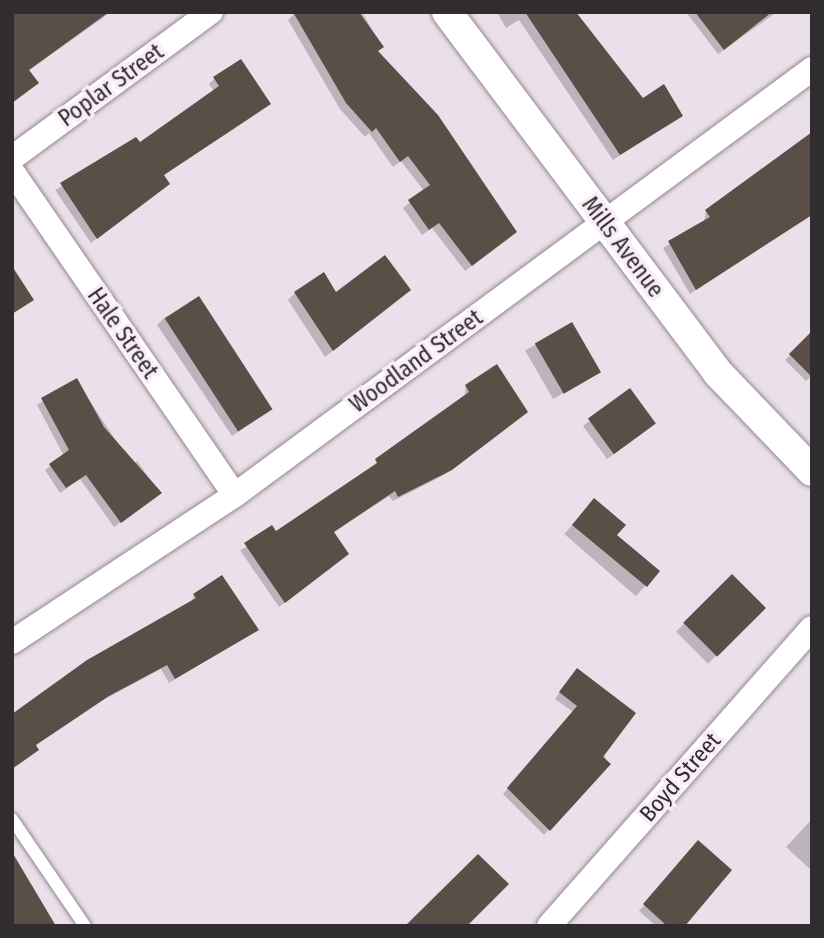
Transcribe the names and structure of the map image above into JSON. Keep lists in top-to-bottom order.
{
  "streets": {
    "street": [
      "Poplar Street",
      "Mills Avenue",
      "Hale Street",
      "Woodland Street",
      "Boyd Street"
    ]
  },
  "crossings": [
    ["Mills Avenue", "Woodland Street"],
    ["Hale Street", "Woodland Street"]
  ]
}
